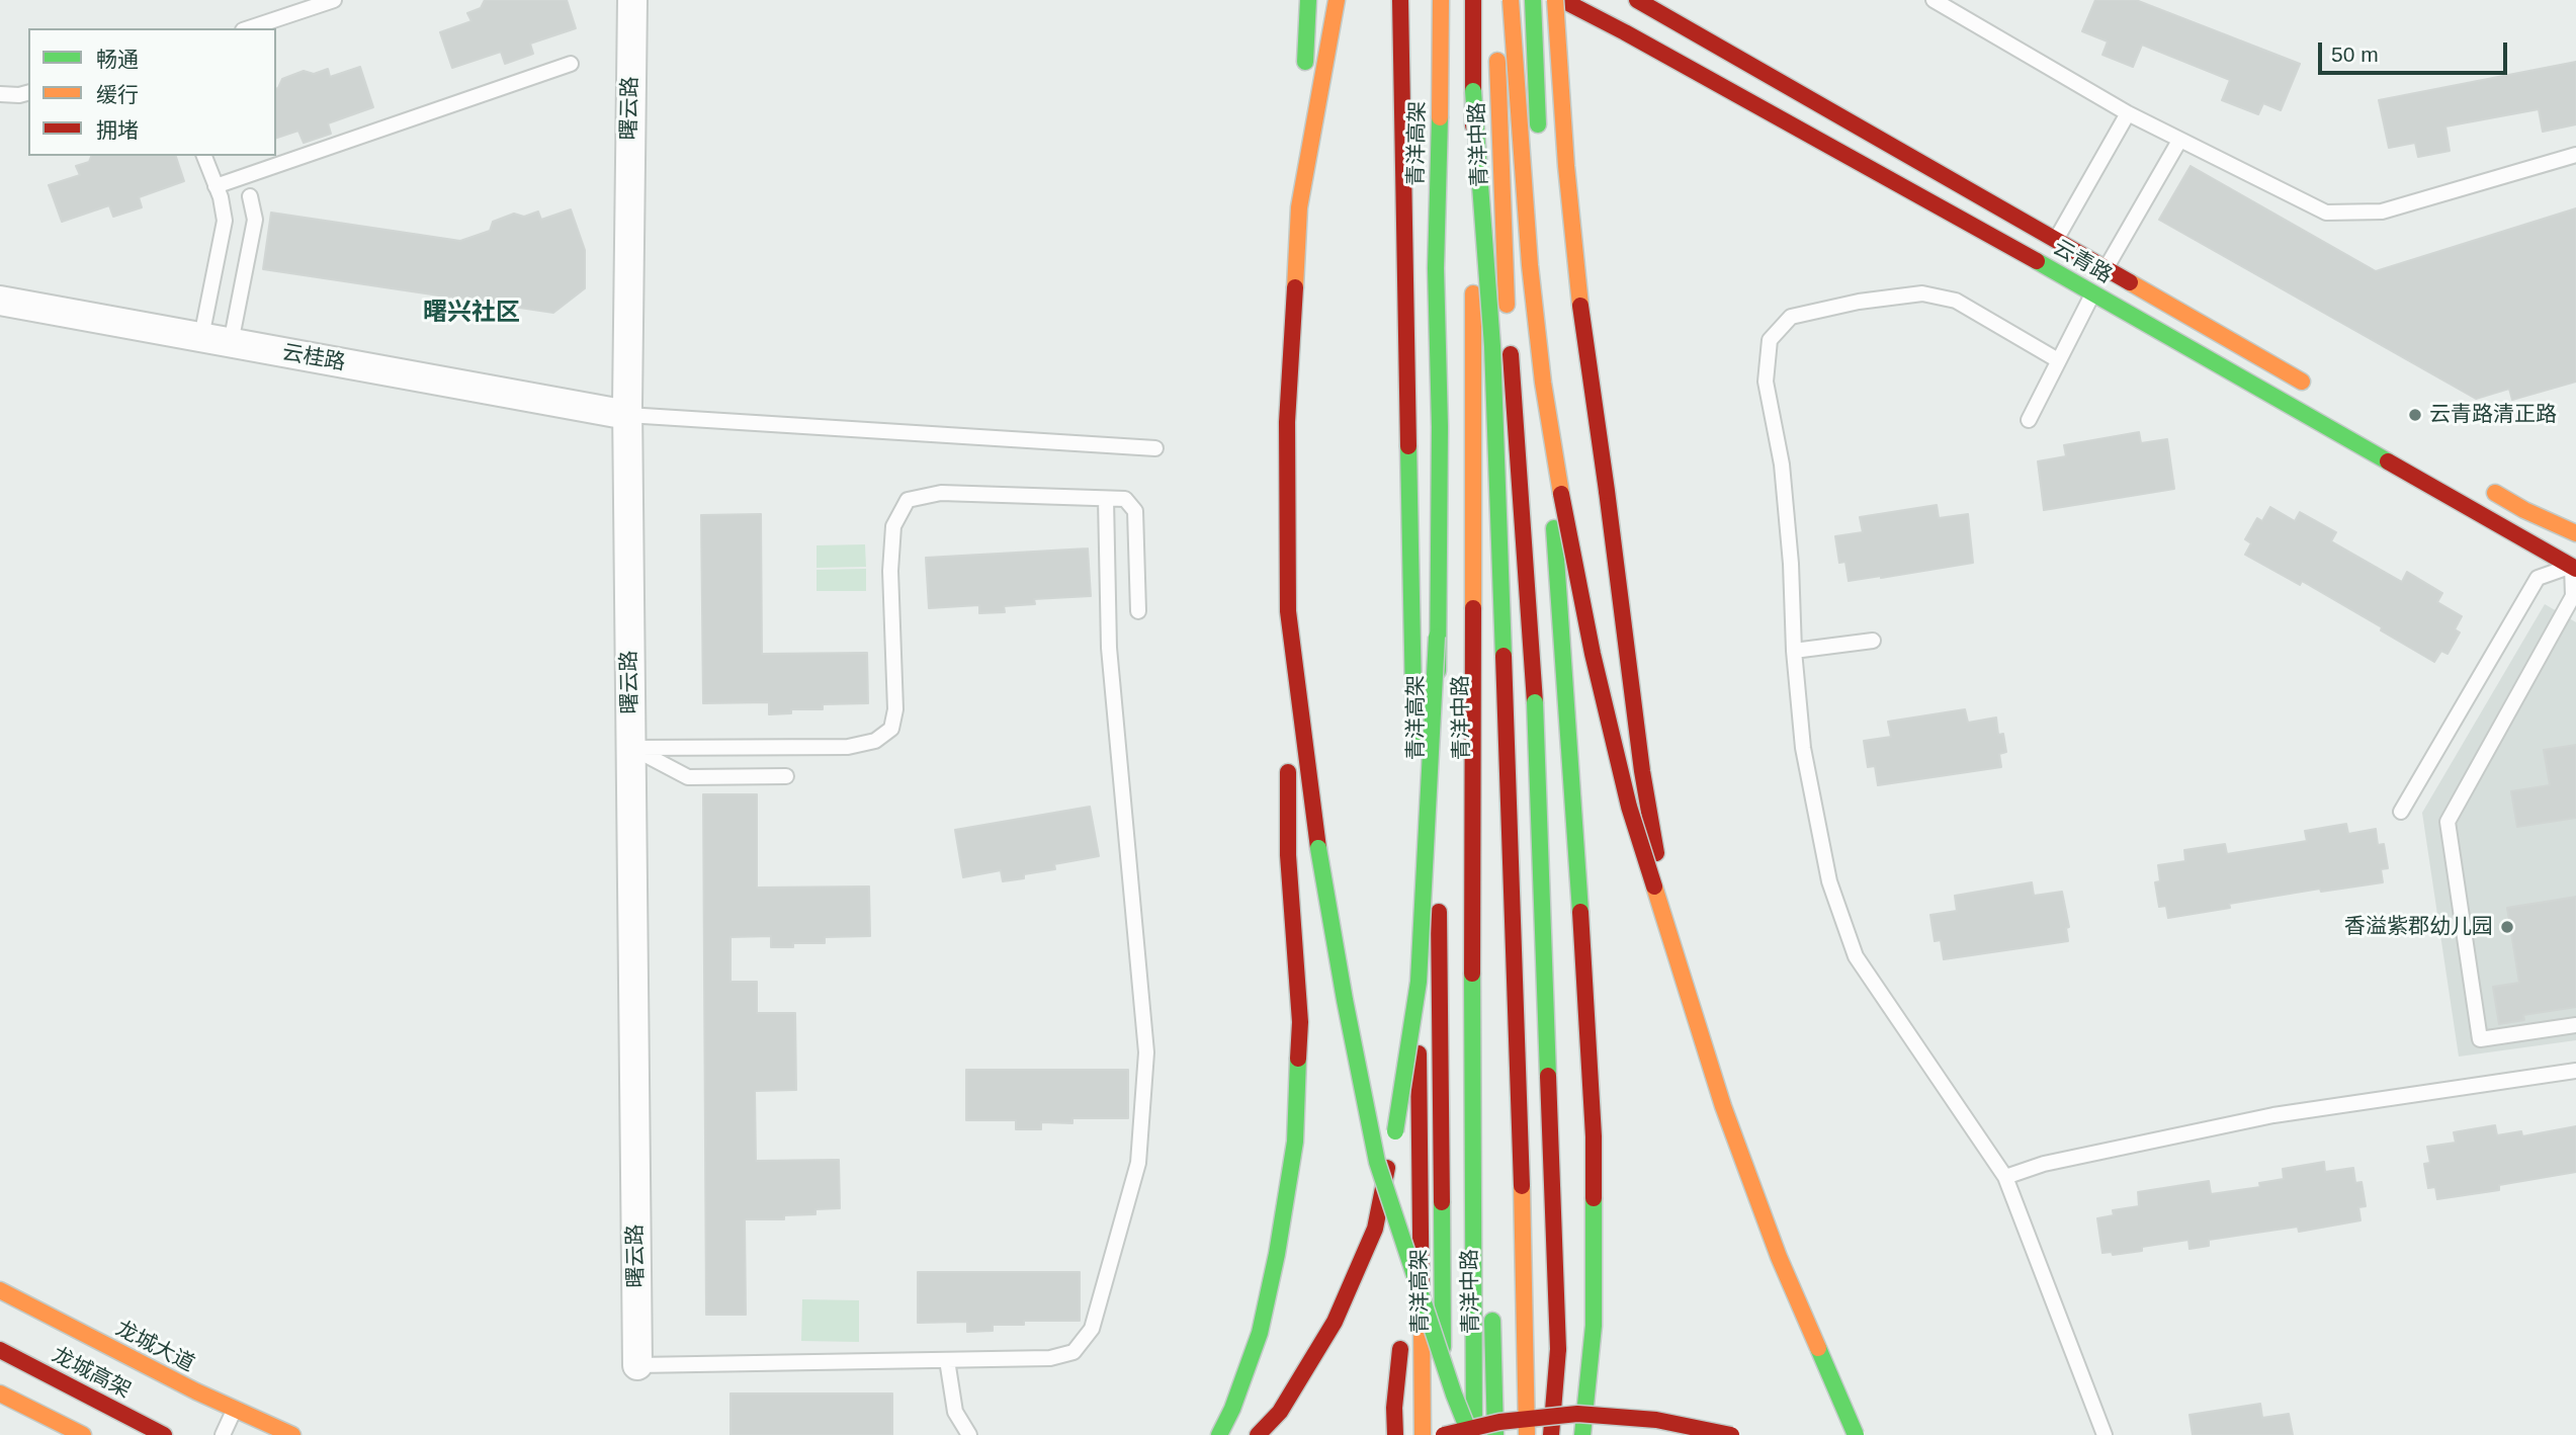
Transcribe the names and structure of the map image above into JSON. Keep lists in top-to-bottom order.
{
  "streets": {
    "main road": [
      "青洋高架",
      "青洋中路",
      "云青路",
      "龙城大道",
      "龙城高架"
    ],
    "street": ["曙云路", "云桂路"]
  },
  "crossings": [
    ["曙云路", "云桂路"]
  ],
  "districts": ["曙兴社区"],
  "places": ["云青路清正路", "香溢紫郡幼儿园"],
  "legend": ["畅通", "缓行", "拥堵"],
  "scale_bar": "50 m"
}
